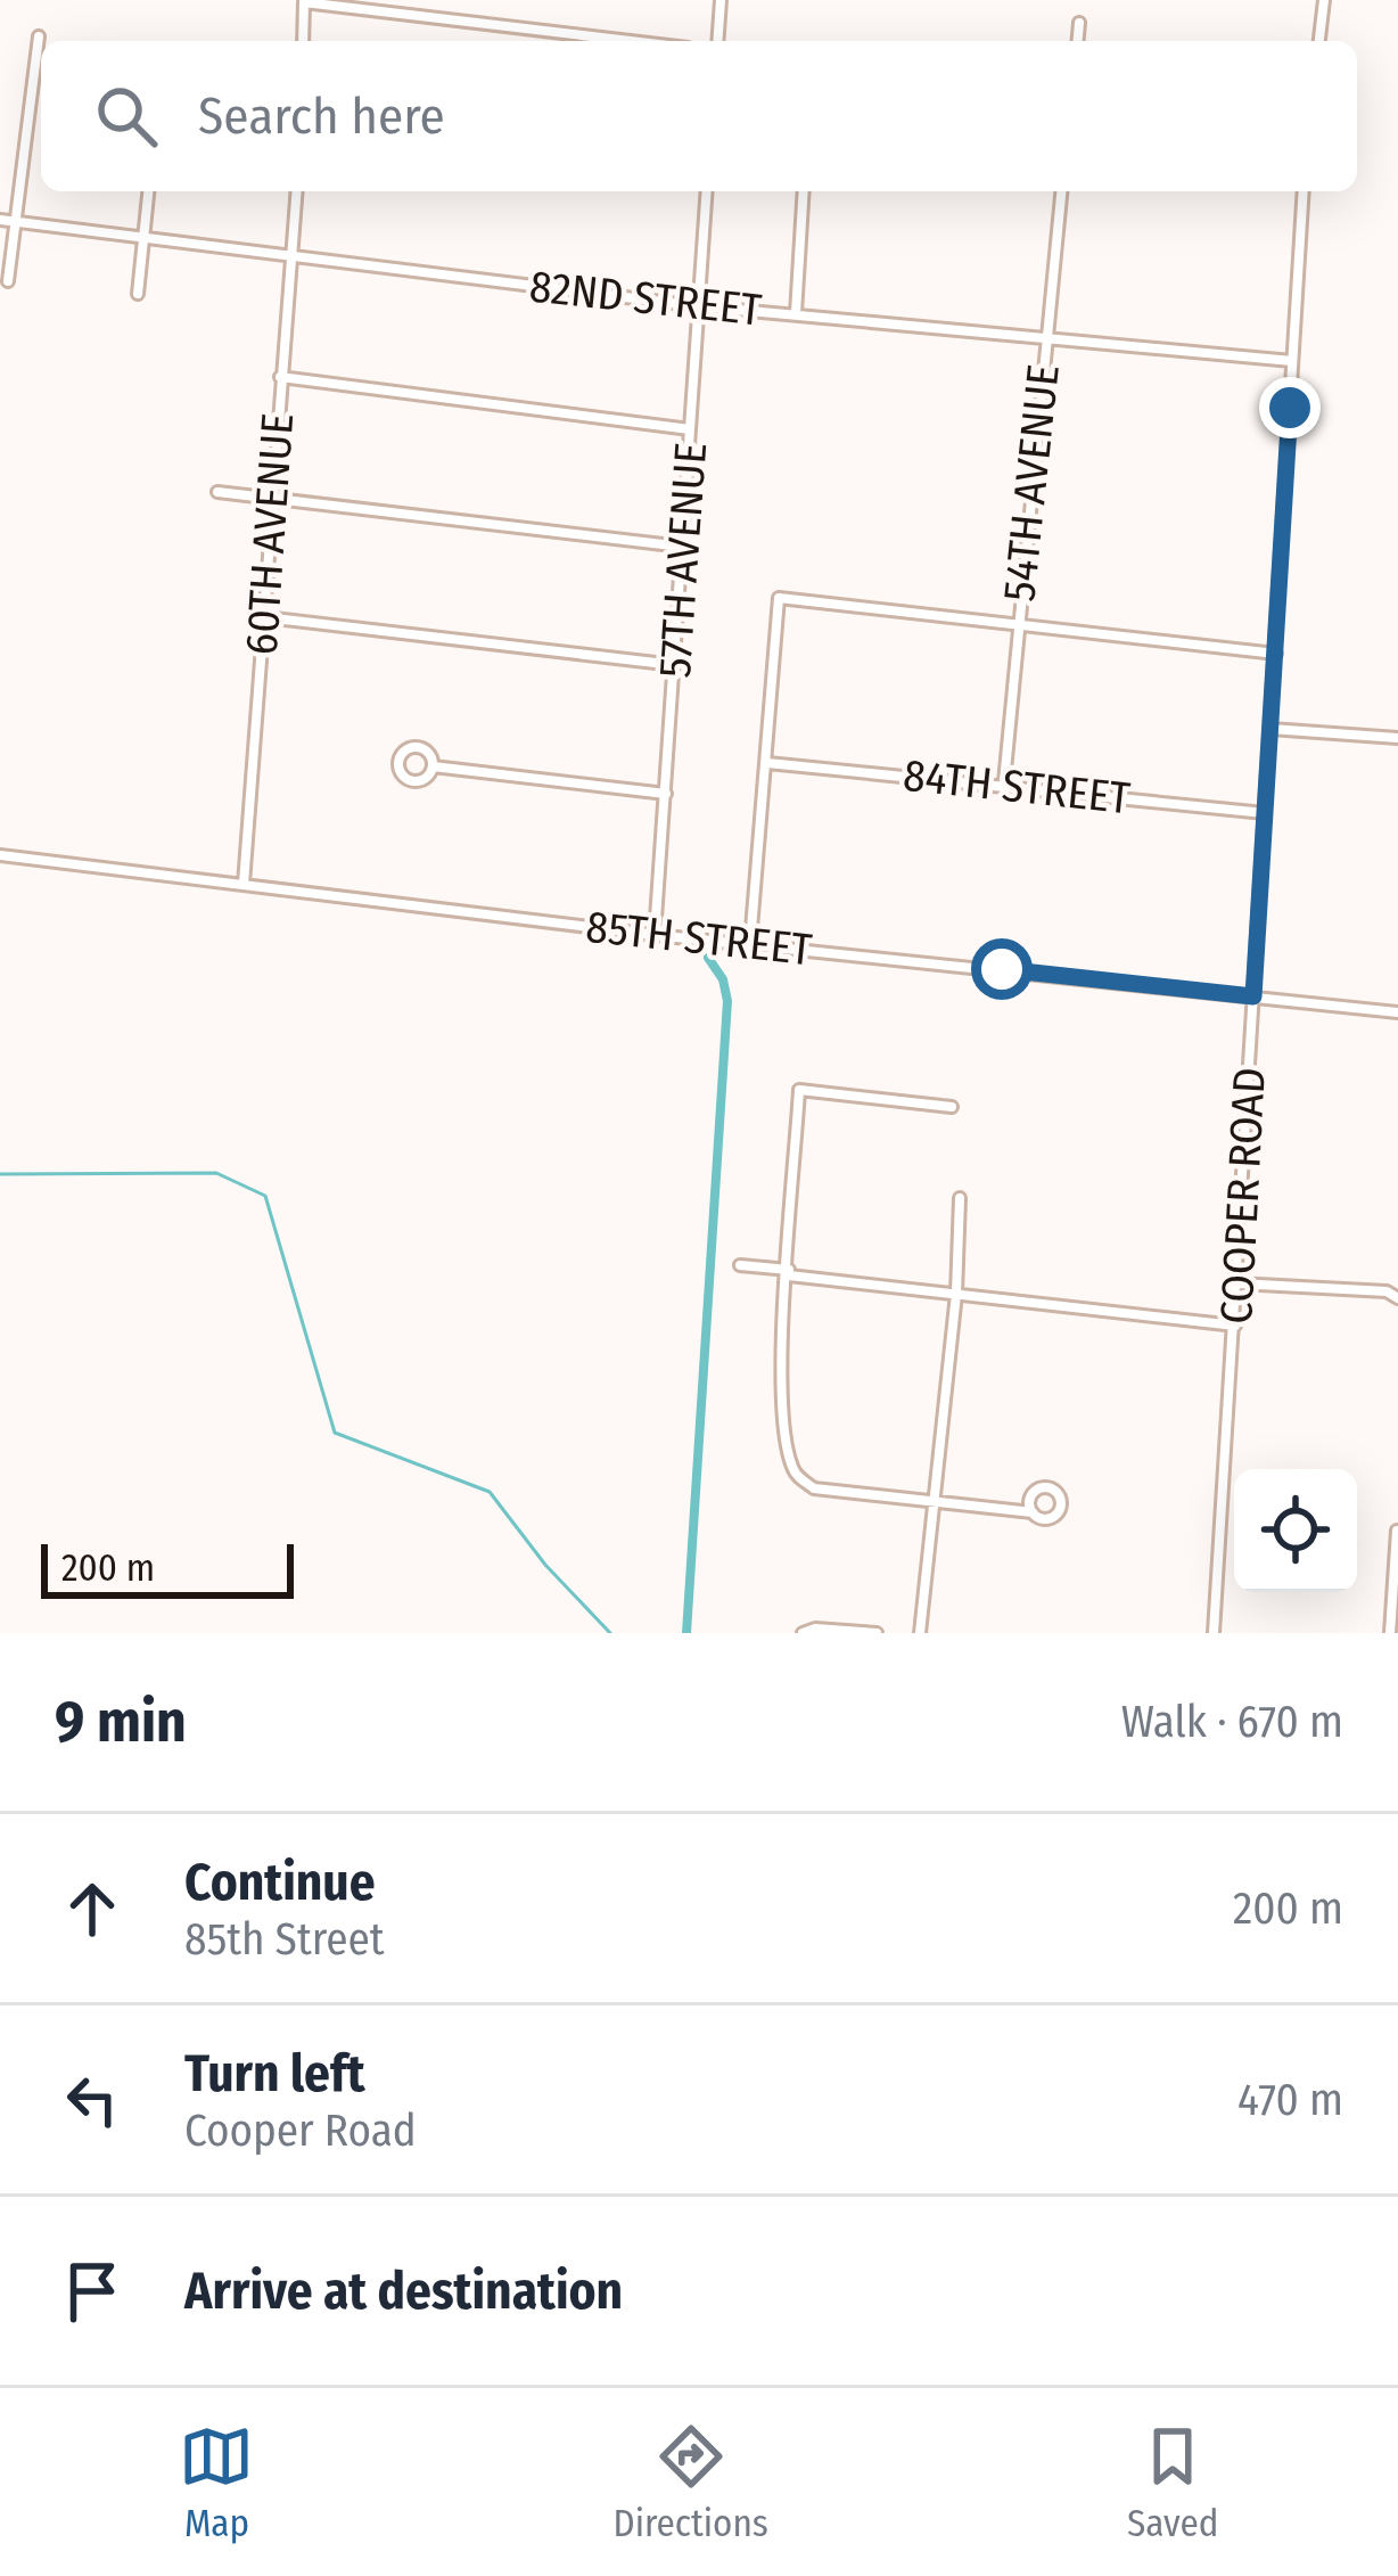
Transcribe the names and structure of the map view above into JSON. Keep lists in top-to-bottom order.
{
  "streets": {
    "street": [
      "82ND STREET",
      "54TH AVENUE",
      "60TH AVENUE",
      "57TH AVENUE",
      "84TH STREET",
      "85TH STREET",
      "COOPER ROAD"
    ]
  },
  "crossings": [
    ["82ND STREET", "54TH AVENUE"],
    ["82ND STREET", "60TH AVENUE"],
    ["82ND STREET", "57TH AVENUE"],
    ["82ND STREET", "COOPER ROAD"],
    ["54TH AVENUE", "84TH STREET"],
    ["60TH AVENUE", "85TH STREET"],
    ["57TH AVENUE", "85TH STREET"],
    ["84TH STREET", "COOPER ROAD"],
    ["85TH STREET", "COOPER ROAD"]
  ],
  "scale_bar": "200 m",
  "page": {
    "search": "Search here",
    "scale": "200 m",
    "heading": ["9 min", "Walk · 670 m"],
    "list": [
      ["Continue", "85th Street", "200 m"],
      ["Turn left", "Cooper Road", "470 m"],
      "Arrive at destination"
    ],
    "nav": ["Map", "Directions", "Saved"]
  }
}
